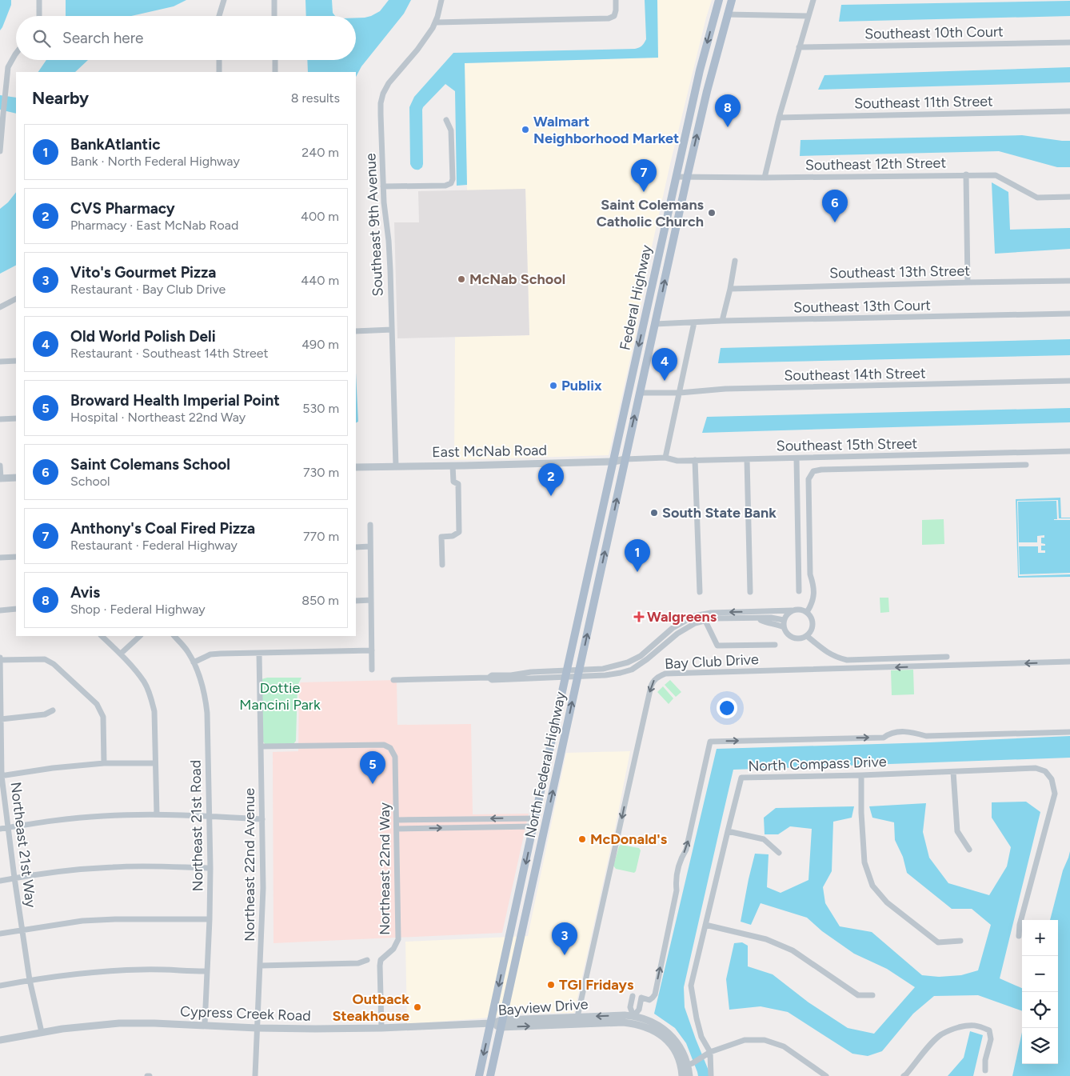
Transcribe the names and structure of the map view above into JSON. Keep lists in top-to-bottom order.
{
  "streets": {
    "main road": ["Federal Highway", "North Federal Highway"],
    "street": [
      "Southeast 10th Court",
      "Southeast 11th Street",
      "Southeast 12th Street",
      "Southeast 9th Avenue",
      "Southeast 13th Street",
      "Southeast 13th Court",
      "Southeast 14th Street",
      "Southeast 15th Street",
      "East McNab Road",
      "Bay Club Drive",
      "North Compass Drive",
      "Northeast 21st Road",
      "Northeast 21st Way",
      "Northeast 22nd Avenue",
      "Northeast 22nd Way",
      "Bayview Drive",
      "Cypress Creek Road"
    ]
  },
  "crossings": [
    ["Southeast 12th Street", "Federal Highway"],
    ["Southeast 9th Avenue", "East McNab Road"],
    ["Federal Highway", "Southeast 13th Court"],
    ["Federal Highway", "Southeast 14th Street"],
    ["Federal Highway", "Southeast 15th Street"],
    ["Federal Highway", "East McNab Road"],
    ["Federal Highway", "North Federal Highway"],
    ["Southeast 15th Street", "East McNab Road"],
    ["Southeast 15th Street", "North Federal Highway"],
    ["East McNab Road", "North Federal Highway"],
    ["Bay Club Drive", "Bayview Drive"],
    ["North Federal Highway", "Bayview Drive"],
    ["North Federal Highway", "Cypress Creek Road"],
    ["Northeast 21st Road", "Cypress Creek Road"],
    ["Northeast 21st Way", "Cypress Creek Road"],
    ["Northeast 22nd Avenue", "Northeast 22nd Way"],
    ["Northeast 22nd Avenue", "Cypress Creek Road"],
    ["Northeast 22nd Way", "Cypress Creek Road"],
    ["Bayview Drive", "Cypress Creek Road"]
  ],
  "parks": ["Dottie Mancini Park"],
  "places": {
    "other": [
      "Walmart Neighborhood Market",
      "Saint Colemans Catholic Church",
      "McNab School",
      "Publix",
      "South State Bank",
      "McDonald's",
      "TGI Fridays",
      "Outback Steakhouse"
    ],
    "health": ["Walgreens"]
  },
  "page": {
    "search": "Search here",
    "heading": ["Nearby", "8 results"],
    "pins": [
      "8",
      "7",
      "6",
      "4",
      "2",
      "1",
      "5",
      "3"
    ],
    "list": [
      {
        "mark": "1",
        "name": "BankAtlantic",
        "note": "Bank · North Federal Highway",
        "value": "240 m"
      },
      {
        "mark": "2",
        "name": "CVS Pharmacy",
        "note": "Pharmacy · East McNab Road",
        "value": "400 m"
      },
      {
        "mark": "3",
        "name": "Vito's Gourmet Pizza",
        "note": "Restaurant · Bay Club Drive",
        "value": "440 m"
      },
      {
        "mark": "4",
        "name": "Old World Polish Deli",
        "note": "Restaurant · Southeast 14th Street",
        "value": "490 m"
      },
      {
        "mark": "5",
        "name": "Broward Health Imperial Point",
        "note": "Hospital · Northeast 22nd Way",
        "value": "530 m"
      },
      {
        "mark": "6",
        "name": "Saint Colemans School",
        "note": "School",
        "value": "730 m"
      },
      {
        "mark": "7",
        "name": "Anthony's Coal Fired Pizza",
        "note": "Restaurant · Federal Highway",
        "value": "770 m"
      },
      {
        "mark": "8",
        "name": "Avis",
        "note": "Shop · Federal Highway",
        "value": "850 m"
      }
    ],
    "map_buttons": ["+", "−"]
  }
}
